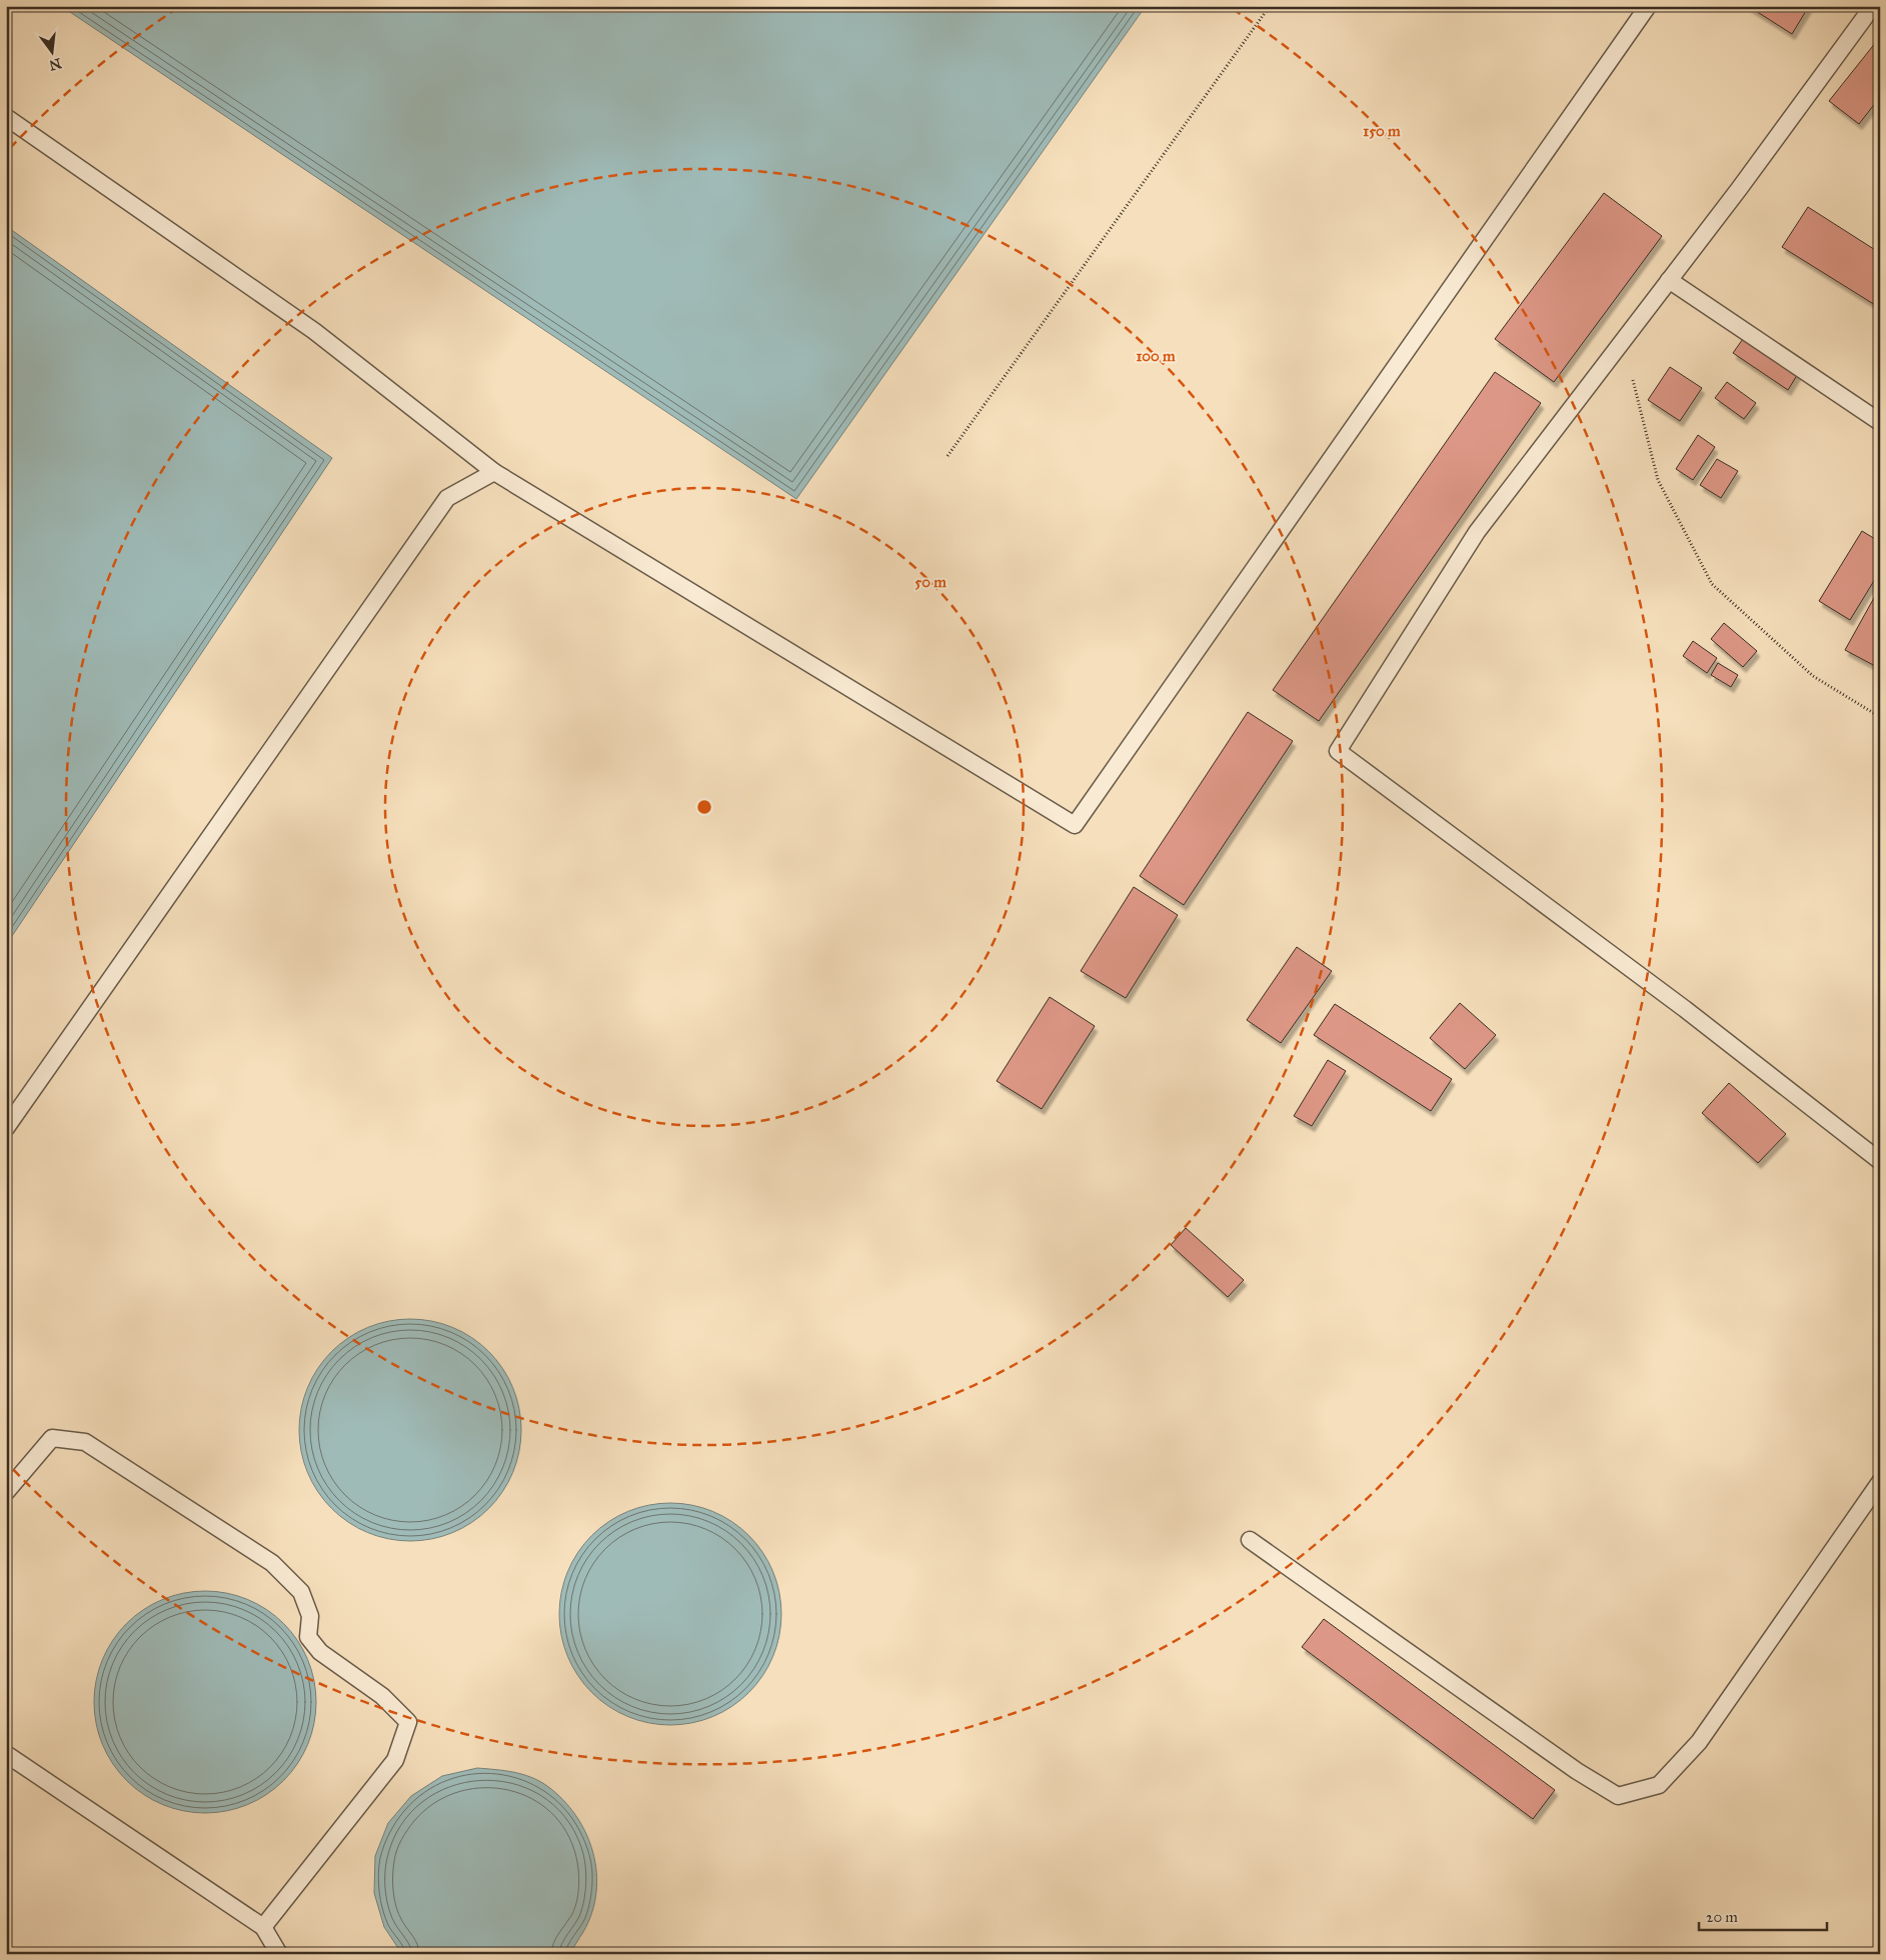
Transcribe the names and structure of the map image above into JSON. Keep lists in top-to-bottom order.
{
  "scale_bar": "20 m",
  "north": "bottom",
  "rings": ["150 m", "100 m", "50 m"]
}
